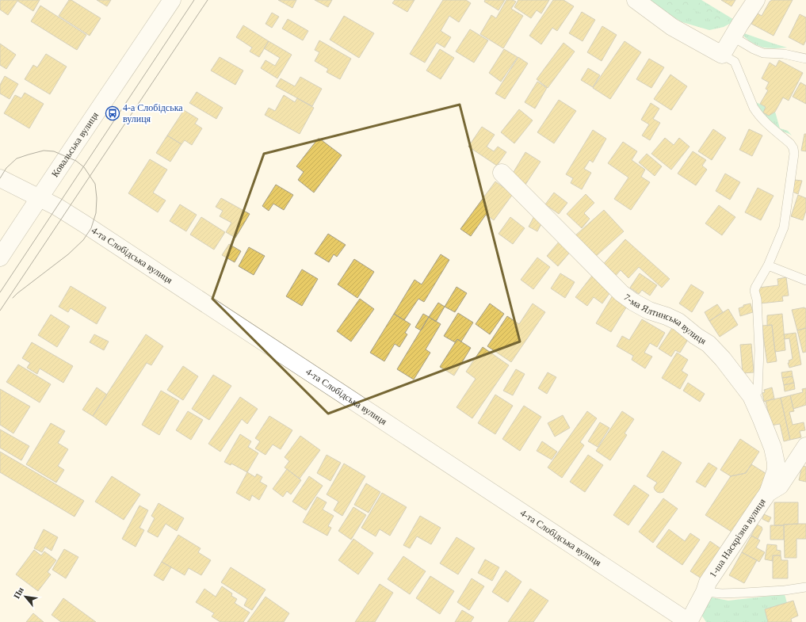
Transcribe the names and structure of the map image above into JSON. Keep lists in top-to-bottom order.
{
  "streets": {
    "street": [
      "Ковальська вулиця",
      "4-та Слобідська вулиця",
      "7-ма Ялтинська вулиця",
      "1-ша Наскрізна вулиця"
    ]
  },
  "crossings": [
    ["Ковальська вулиця", "4-та Слобідська вулиця"],
    ["4-та Слобідська вулиця", "1-ша Наскрізна вулиця"],
    ["7-ма Ялтинська вулиця", "1-ша Наскрізна вулиця"]
  ],
  "places": {
    "bus stop": ["4-а Слобідська вулиця"]
  },
  "north": "top left"
}
